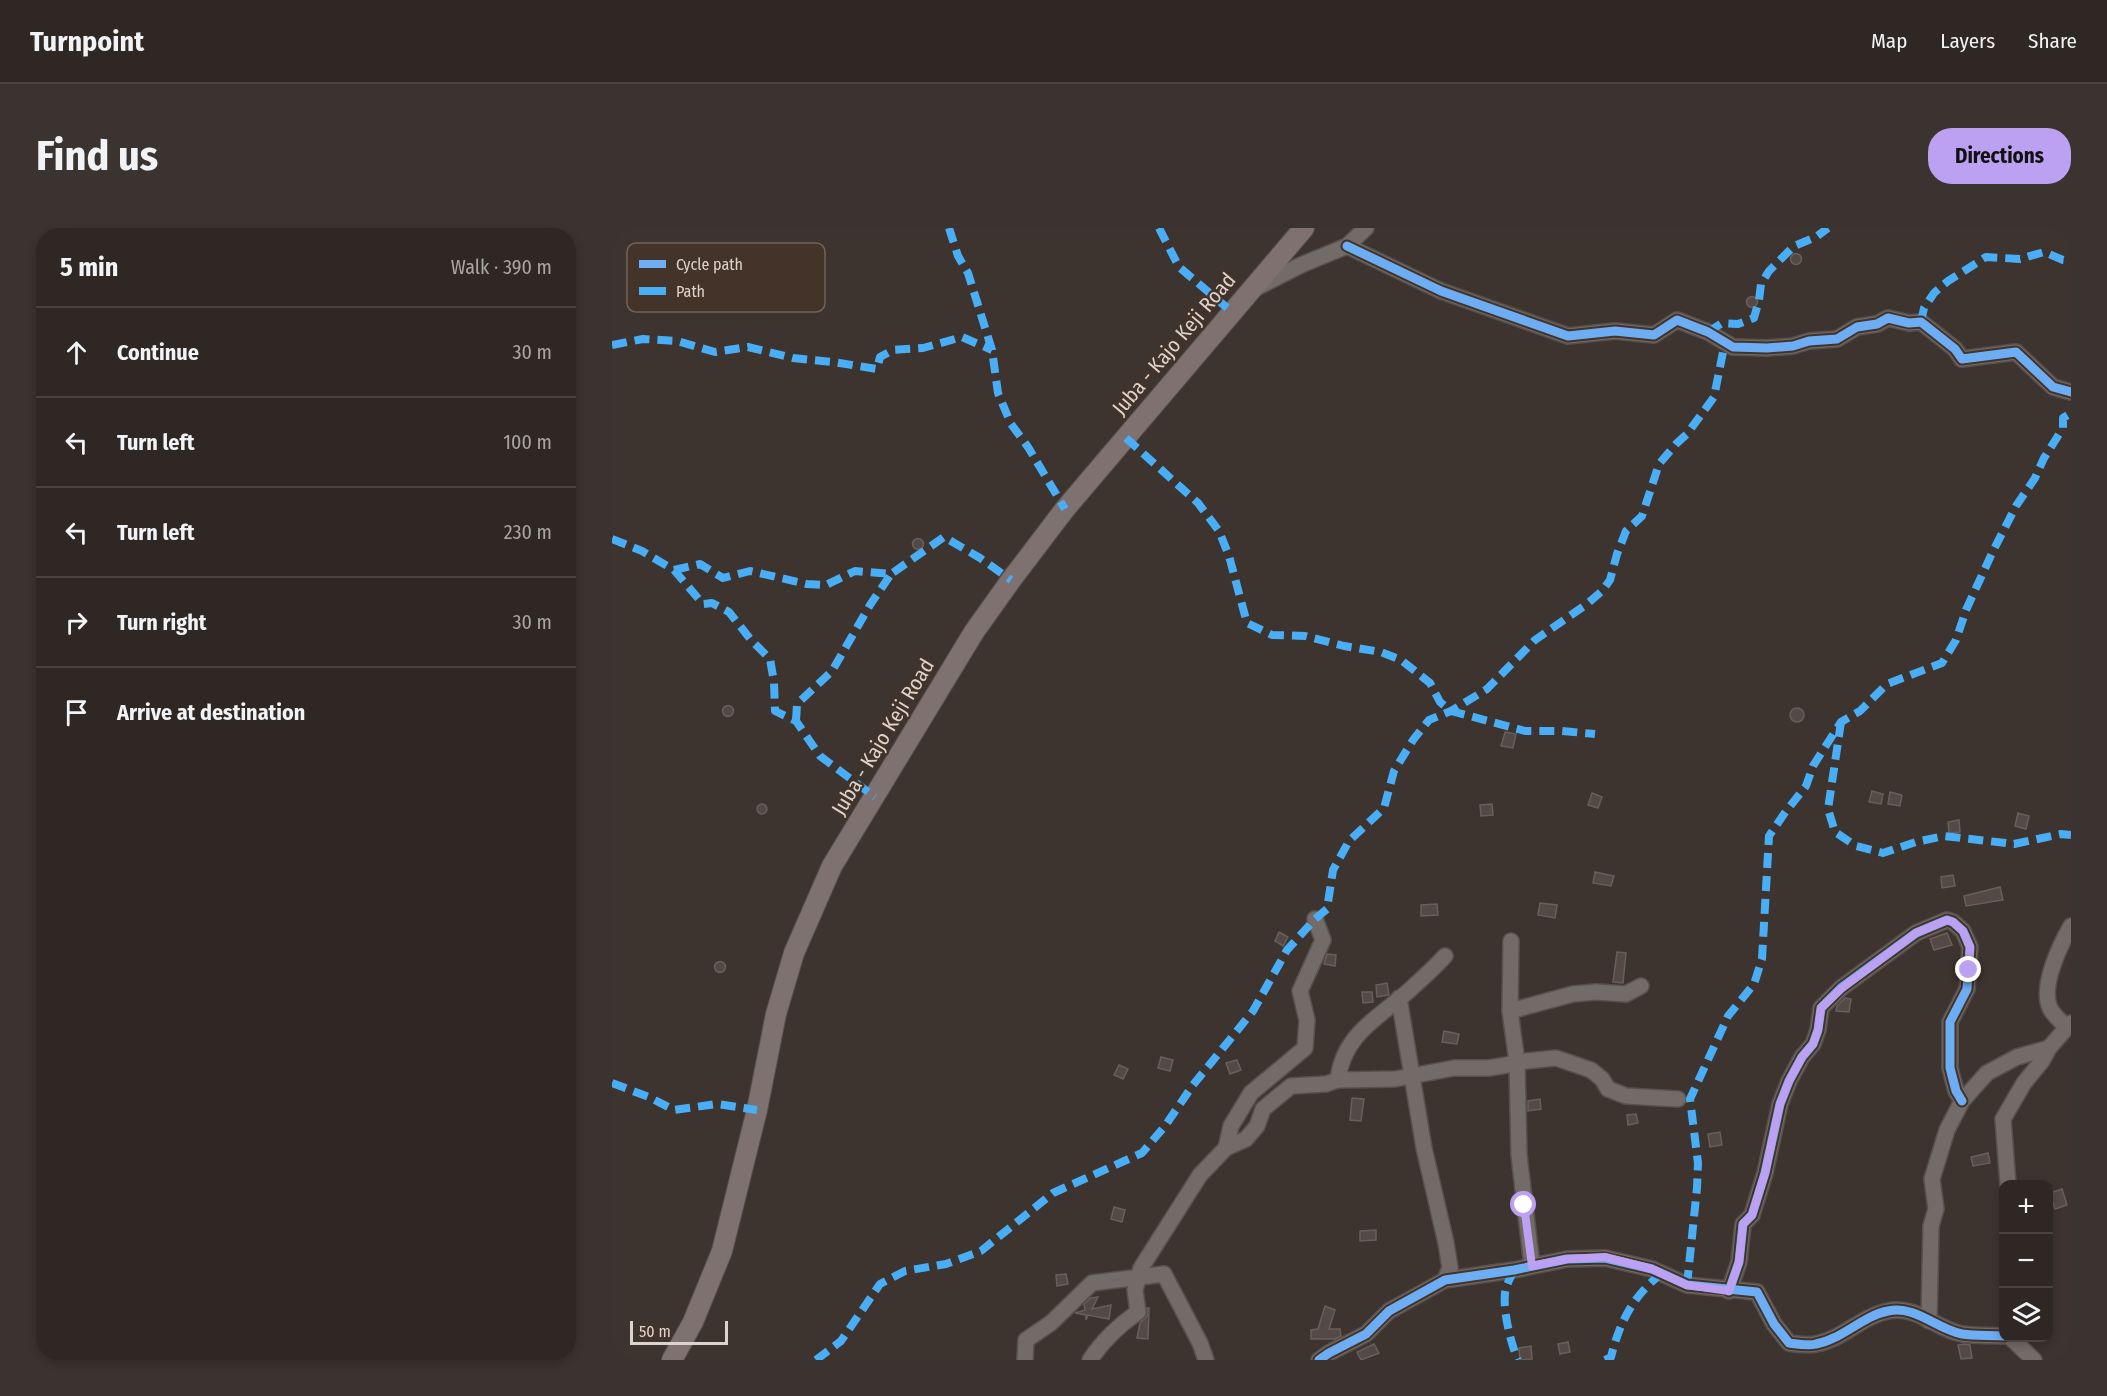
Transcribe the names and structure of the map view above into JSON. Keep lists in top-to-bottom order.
{
  "streets": {
    "main road": ["Juba - Kajo Keji Road"]
  },
  "legend": ["Cycle path", "Path"],
  "scale_bar": "50 m",
  "page": {
    "header": "Turnpoint",
    "nav": ["Map", "Layers", "Share"],
    "buttons": "Directions",
    "title": "Find us",
    "heading": ["5 min", "Walk · 390 m"],
    "list": [
      ["Continue", "30 m"],
      ["Turn left", "100 m"],
      ["Turn left", "230 m"],
      ["Turn right", "30 m"],
      "Arrive at destination"
    ],
    "map_buttons": ["+", "−"],
    "scale": "50 m"
  }
}
